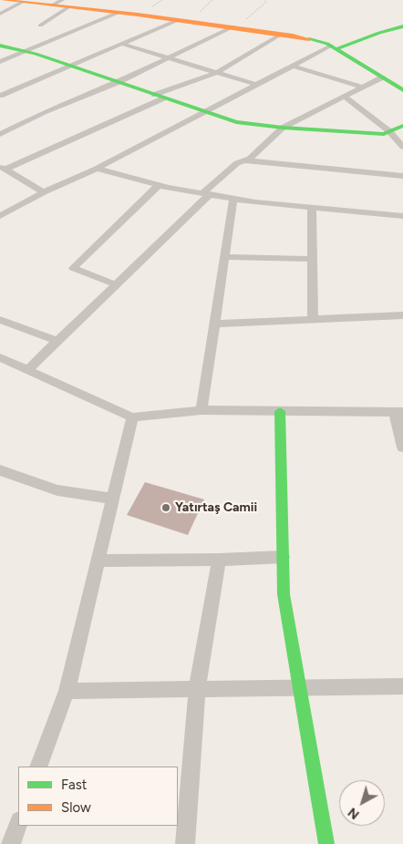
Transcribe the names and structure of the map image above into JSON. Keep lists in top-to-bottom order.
{
  "places": ["Yatırtaş Camii"],
  "legend": ["Fast", "Slow"],
  "north": "bottom left"
}
